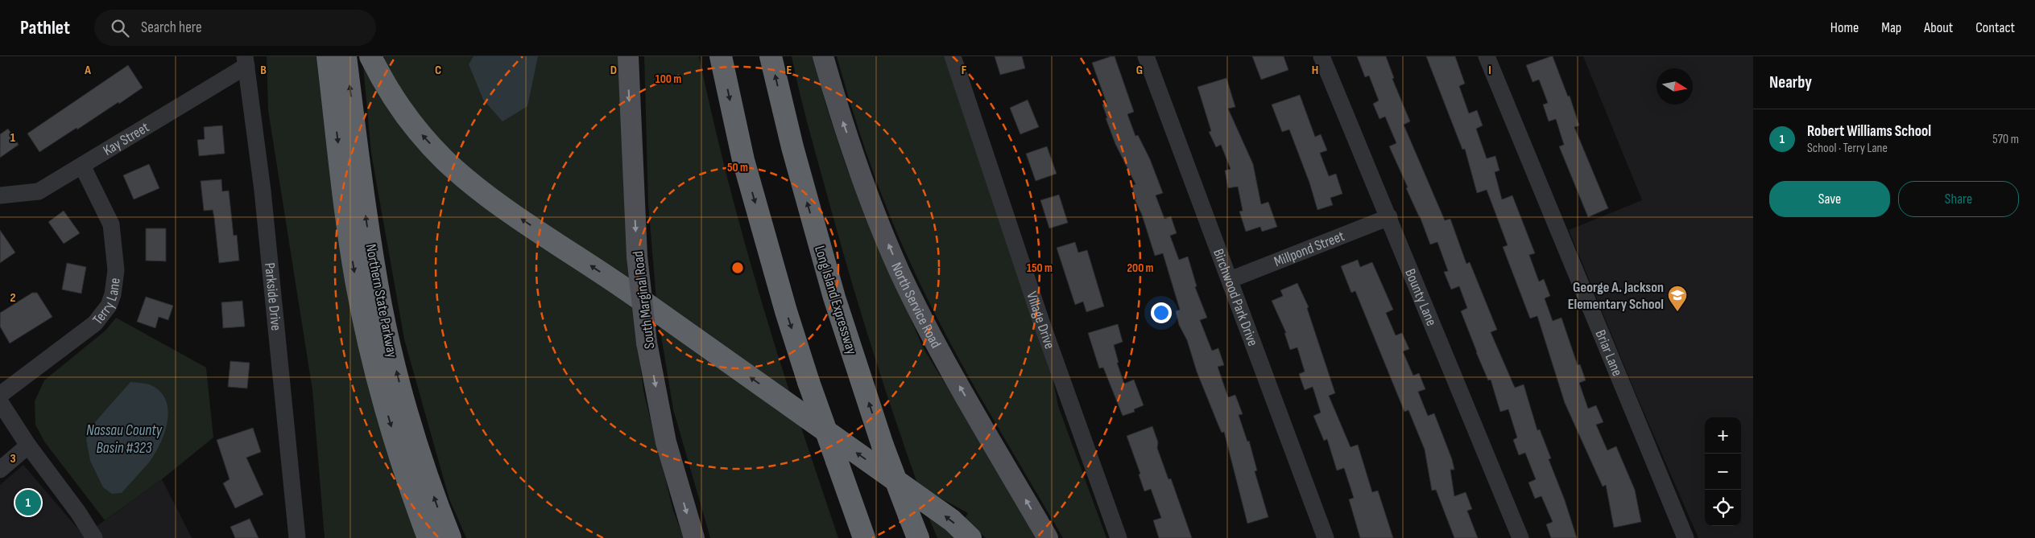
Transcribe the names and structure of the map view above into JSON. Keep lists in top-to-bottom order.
{
  "streets": {
    "highway": ["Long Island Expressway", "Northern State Parkway"],
    "main road": ["South Marginal Road", "North Service Road"],
    "street": [
      "Kay Street",
      "Millpond Street",
      "Parkside Drive",
      "Birchwood Park Drive",
      "Bounty Lane",
      "Terry Lane",
      "Village Drive",
      "Briar Lane"
    ]
  },
  "crossings": [
    ["Kay Street", "Parkside Drive"],
    ["Kay Street", "Terry Lane"],
    ["Millpond Street", "Birchwood Park Drive"],
    ["Millpond Street", "Bounty Lane"]
  ],
  "one_way": ["South Marginal Road", "North Service Road"],
  "water": ["Nassau County Basin #323"],
  "places": {
    "school or university": ["George A. Jackson Elementary School"]
  },
  "north": "right",
  "page": {
    "header": "Pathlet",
    "search": "Search here",
    "nav": [
      "Home",
      "Map",
      "About",
      "Contact"
    ],
    "heading": "Nearby",
    "list": [
      {
        "mark": "1",
        "name": "Robert Williams School",
        "note": "School · Terry Lane",
        "value": "570 m"
      }
    ],
    "buttons": ["Save", "Share"],
    "map_buttons": ["+", "−"],
    "pins": "1"
  },
  "grid": {
    "columns": [
      "A",
      "B",
      "C",
      "D",
      "E",
      "F",
      "G",
      "H",
      "I"
    ],
    "rows": ["1", "2", "3"]
  },
  "rings": [
    "100 m",
    "50 m",
    "150 m",
    "200 m"
  ]
}
